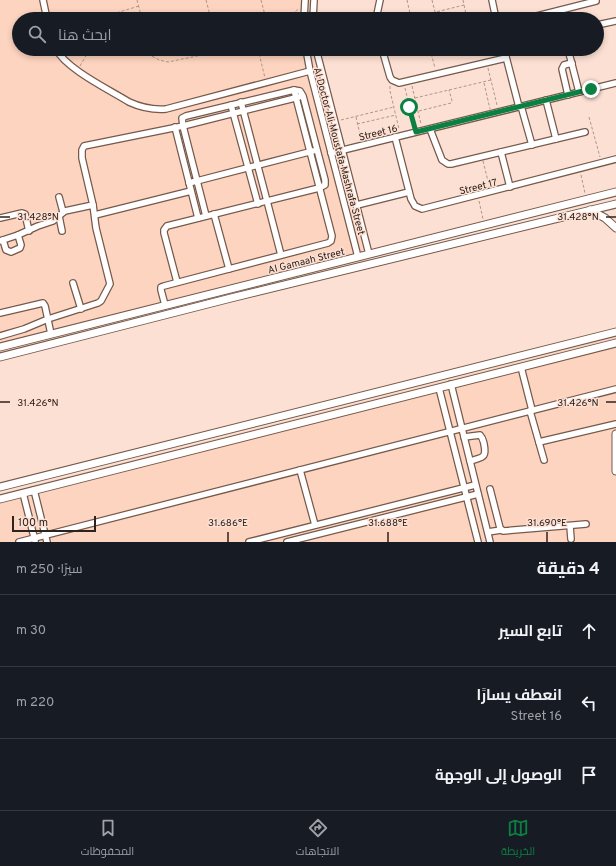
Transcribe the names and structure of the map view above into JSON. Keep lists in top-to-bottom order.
{
  "streets": {
    "main road": ["Al Gamaah Street"],
    "street": ["Street 16", "Al Doctor Ali Moustafa Mashrafa Street", "Street 17"]
  },
  "crossings": [
    ["Street 16", "Al Doctor Ali Moustafa Mashrafa Street"],
    ["Street 16", "Street 17"],
    ["Al Doctor Ali Moustafa Mashrafa Street", "Al Gamaah Street"]
  ],
  "scale_bar": "100 m",
  "page": {
    "search": "ابحث هنا",
    "scale": "100 m",
    "heading": ["4 دقيقة", "سيرًا · 250 m"],
    "list": [
      ["تابع السير", "30 m"],
      ["انعطف يسارًا", "Street 16", "220 m"],
      "الوصول إلى الوجهة"
    ],
    "nav": ["الخريطة", "الاتجاهات", "المحفوظات"]
  },
  "coordinates": [
    "31.428°N",
    "31.426°N",
    "31.686°E",
    "31.688°E",
    "31.690°E"
  ]
}
